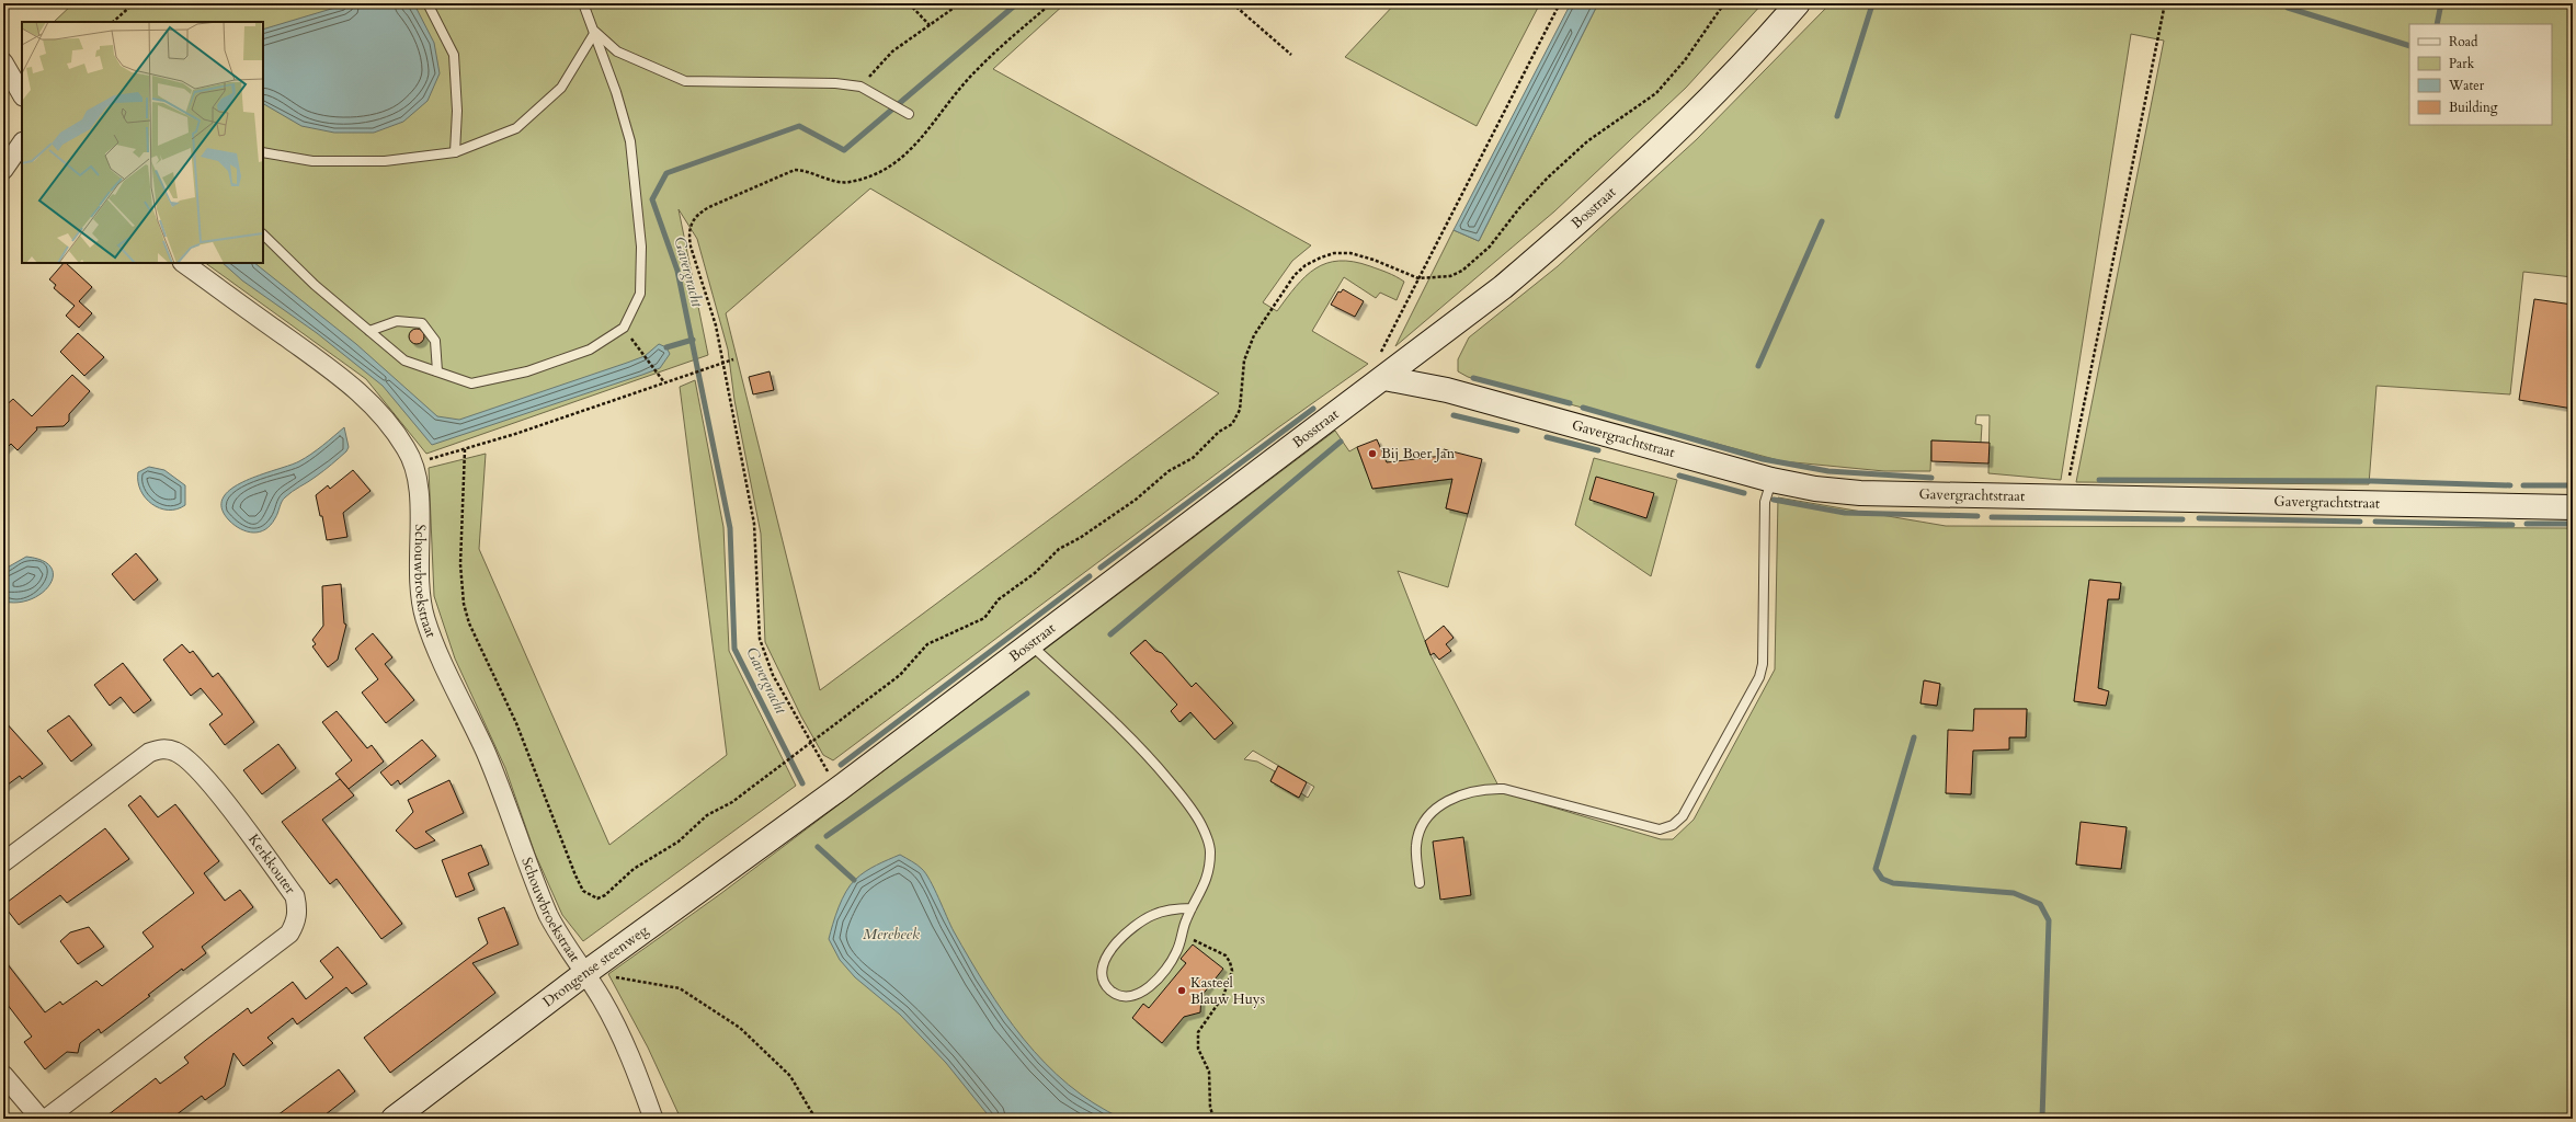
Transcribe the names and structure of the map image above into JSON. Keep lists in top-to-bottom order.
{
  "streets": {
    "street": [
      "Bosstraat",
      "Gavergrachtstraat",
      "Schouwbroekstraat",
      "Kerkkouter",
      "Drongense steenweg"
    ]
  },
  "crossings": [
    ["Bosstraat", "Gavergrachtstraat"],
    ["Bosstraat", "Drongense steenweg"],
    ["Schouwbroekstraat", "Drongense steenweg"]
  ],
  "water": ["Gavergracht", "Merebeek"],
  "places": ["Bij Boer Jan", "Kasteel Blauw Huys"],
  "legend": [
    "Road",
    "Park",
    "Water",
    "Building"
  ]
}
